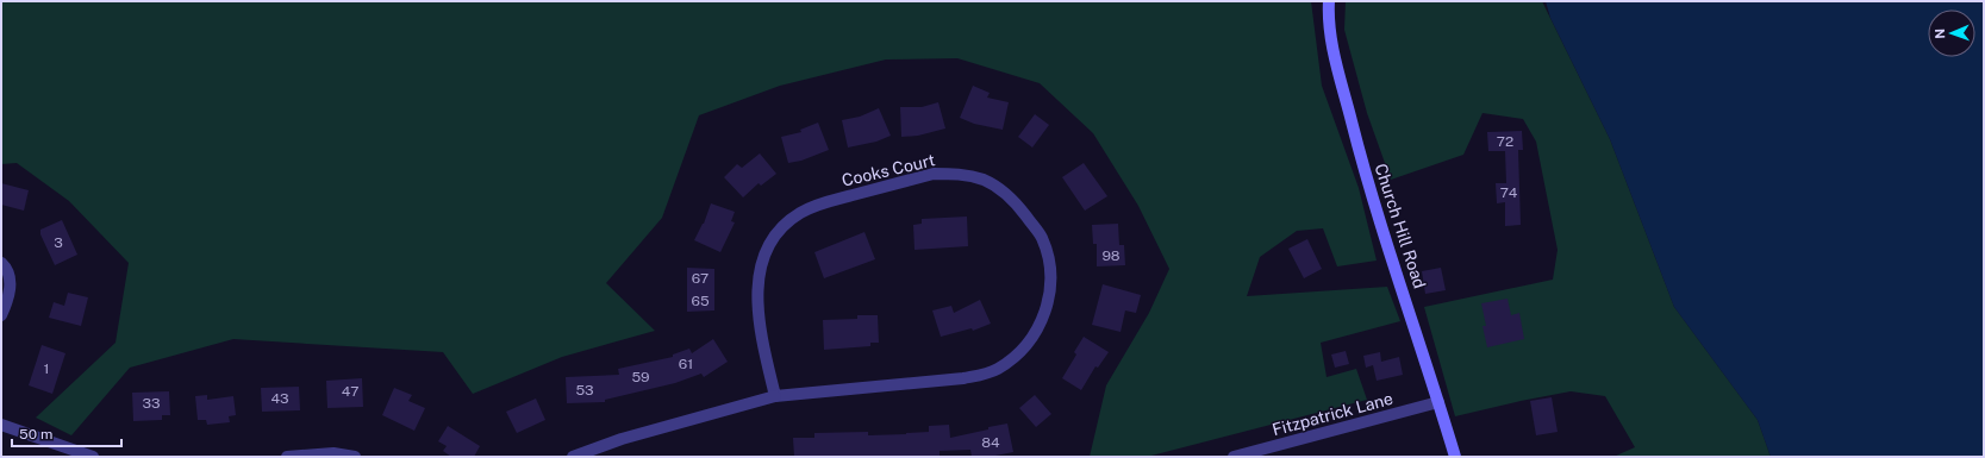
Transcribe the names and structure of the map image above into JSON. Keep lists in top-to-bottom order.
{
  "streets": {
    "street": ["Cooks Court", "Church Hill Road", "Fitzpatrick Lane"]
  },
  "crossings": [
    ["Church Hill Road", "Fitzpatrick Lane"]
  ],
  "house_numbers": [
    "72",
    "74",
    "3",
    "98",
    "67",
    "65",
    "61",
    "1",
    "59",
    "53",
    "47",
    "43",
    "33",
    "84"
  ],
  "scale_bar": "50 m",
  "north": "left"
}
